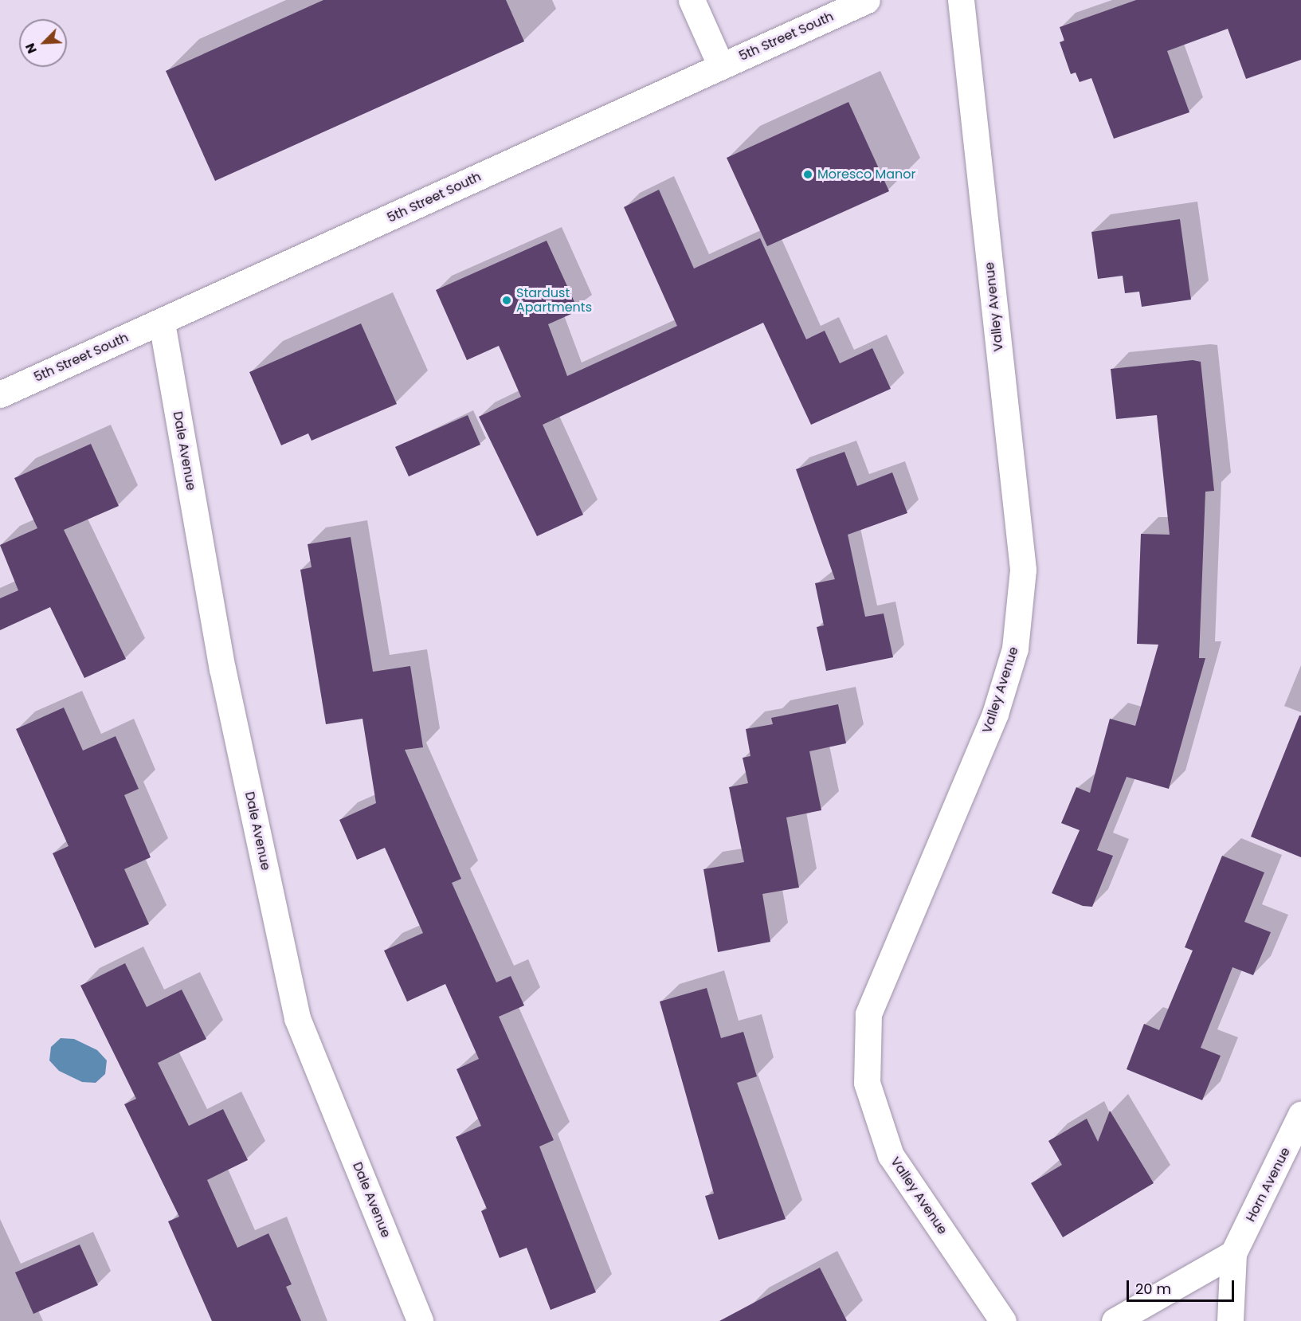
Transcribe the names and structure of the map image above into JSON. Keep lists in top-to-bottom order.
{
  "streets": {
    "street": [
      "5th Street South",
      "Valley Avenue",
      "Dale Avenue",
      "Horn Avenue"
    ]
  },
  "crossings": [
    ["5th Street South", "Dale Avenue"]
  ],
  "places": ["Moresco Manor", "Stardust Apartments"],
  "scale_bar": "20 m",
  "north": "bottom left"
}
